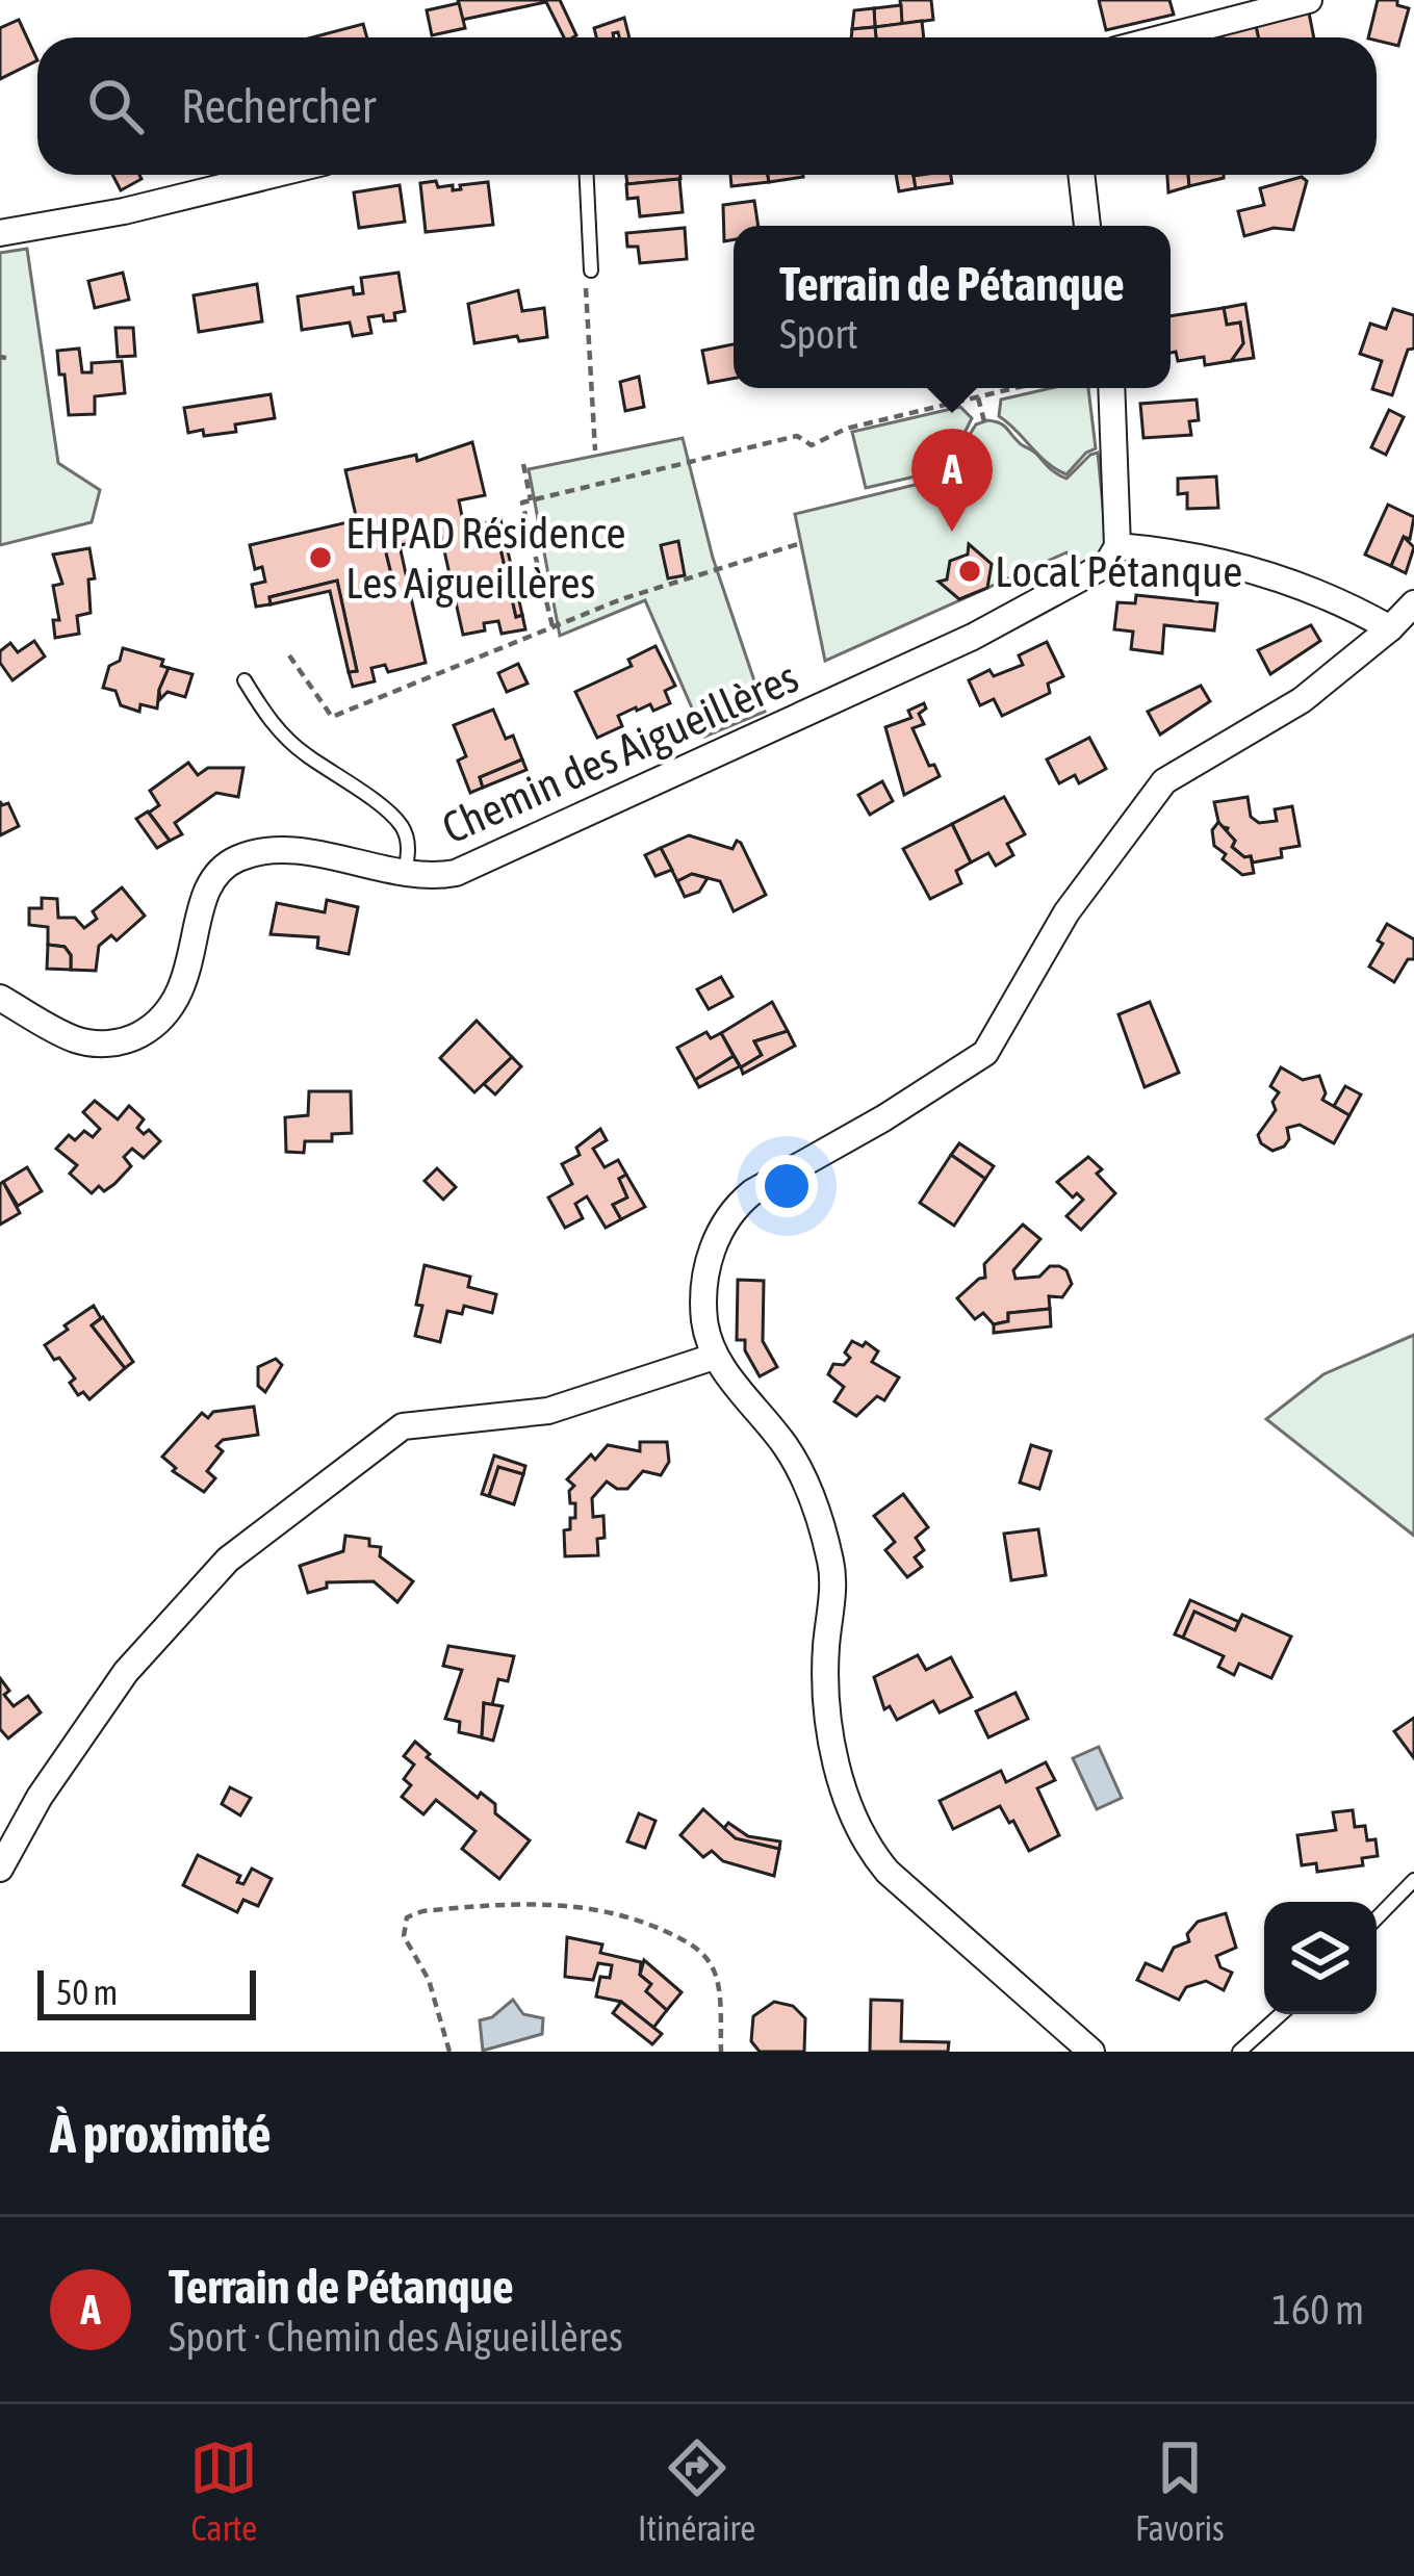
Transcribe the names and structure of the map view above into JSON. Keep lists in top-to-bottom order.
{
  "streets": {
    "street": ["Chemin des Aigueillères"]
  },
  "places": ["EHPAD Résidence Les Aigueillères", "Local Pétanque"],
  "scale_bar": "50 m",
  "page": {
    "search": "Rechercher",
    "popup": ["Terrain de Pétanque", "Sport"],
    "pins": "A",
    "scale": "50 m",
    "heading": "À proximité",
    "list": [
      {
        "mark": "A",
        "name": "Terrain de Pétanque",
        "note": "Sport · Chemin des Aigueillères",
        "value": "160 m"
      }
    ],
    "nav": ["Carte", "Itinéraire", "Favoris"]
  }
}
